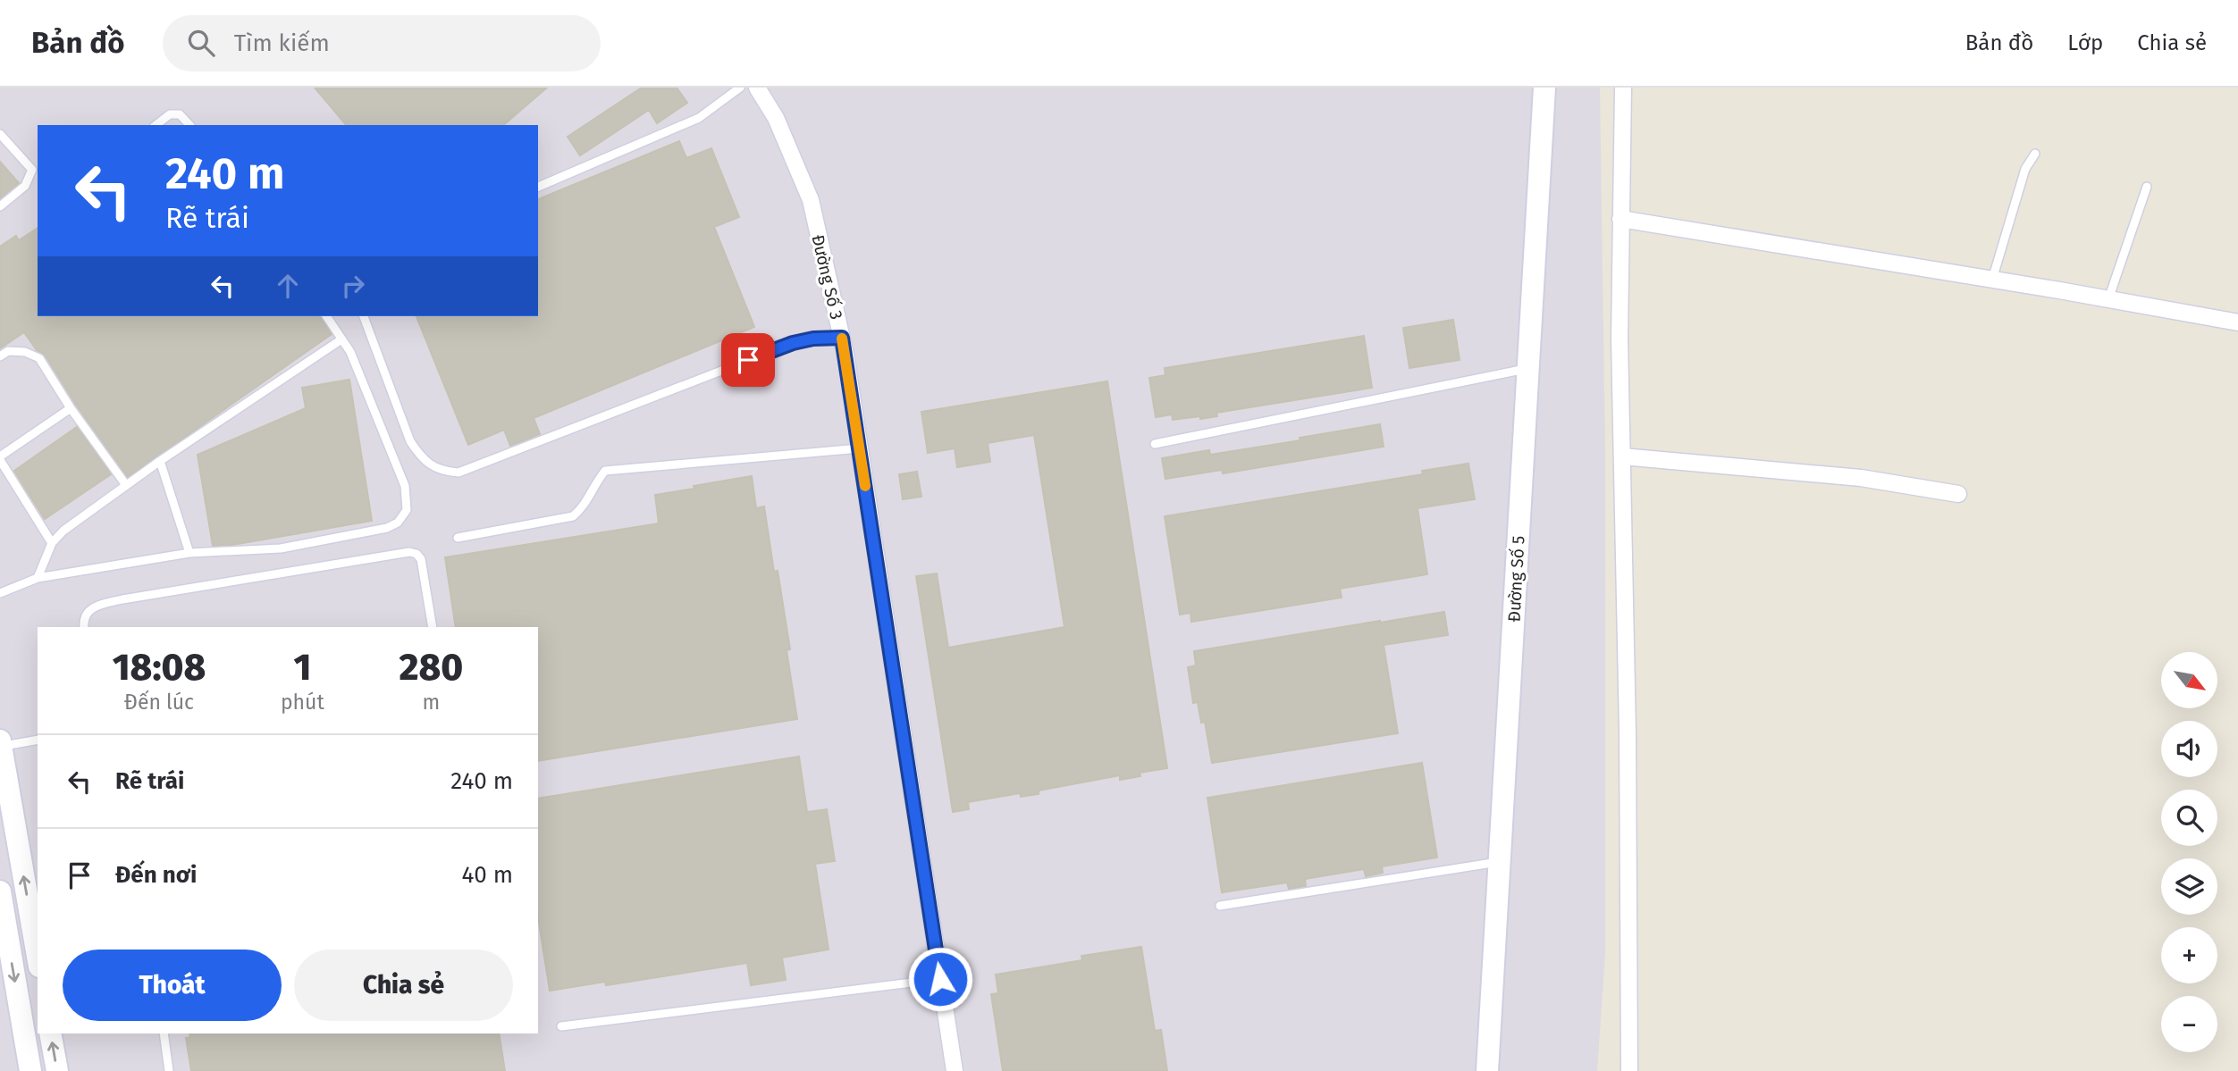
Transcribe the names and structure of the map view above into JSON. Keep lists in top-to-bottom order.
{
  "streets": {
    "street": ["Đường Số 3", "Đường Số 5"]
  },
  "north": "bottom right",
  "page": {
    "header": "Bản đồ",
    "search": "Tìm kiếm",
    "nav": ["Bản đồ", "Lớp", "Chia sẻ"],
    "turn": ["240 m", "Rẽ trái"],
    "eta": [
      "18:08",
      "Đến lúc",
      "1",
      "phút",
      "280",
      "m"
    ],
    "map_buttons": ["+", "−"],
    "list": [
      {
        "name": "Rẽ trái",
        "value": "240 m"
      },
      {
        "name": "Đến nơi",
        "value": "40 m"
      }
    ],
    "buttons": ["Thoát", "Chia sẻ"]
  }
}
